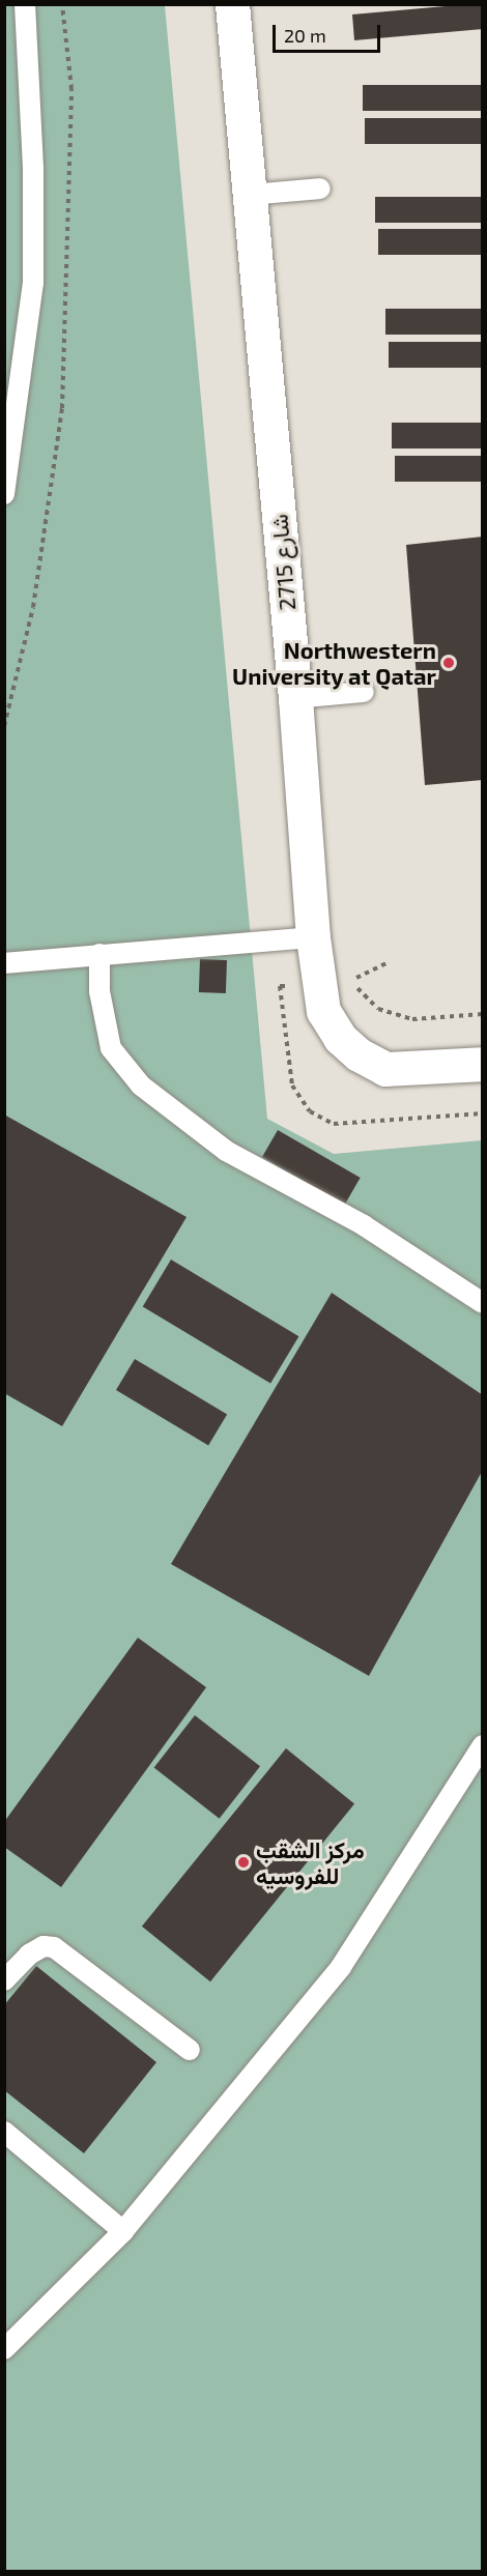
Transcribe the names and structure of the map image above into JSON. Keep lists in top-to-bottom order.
{
  "streets": {
    "street": ["شارع 2715"]
  },
  "places": ["Northwestern University at Qatar", "مركز الشقب للفروسيه"],
  "scale_bar": "20 m"
}
